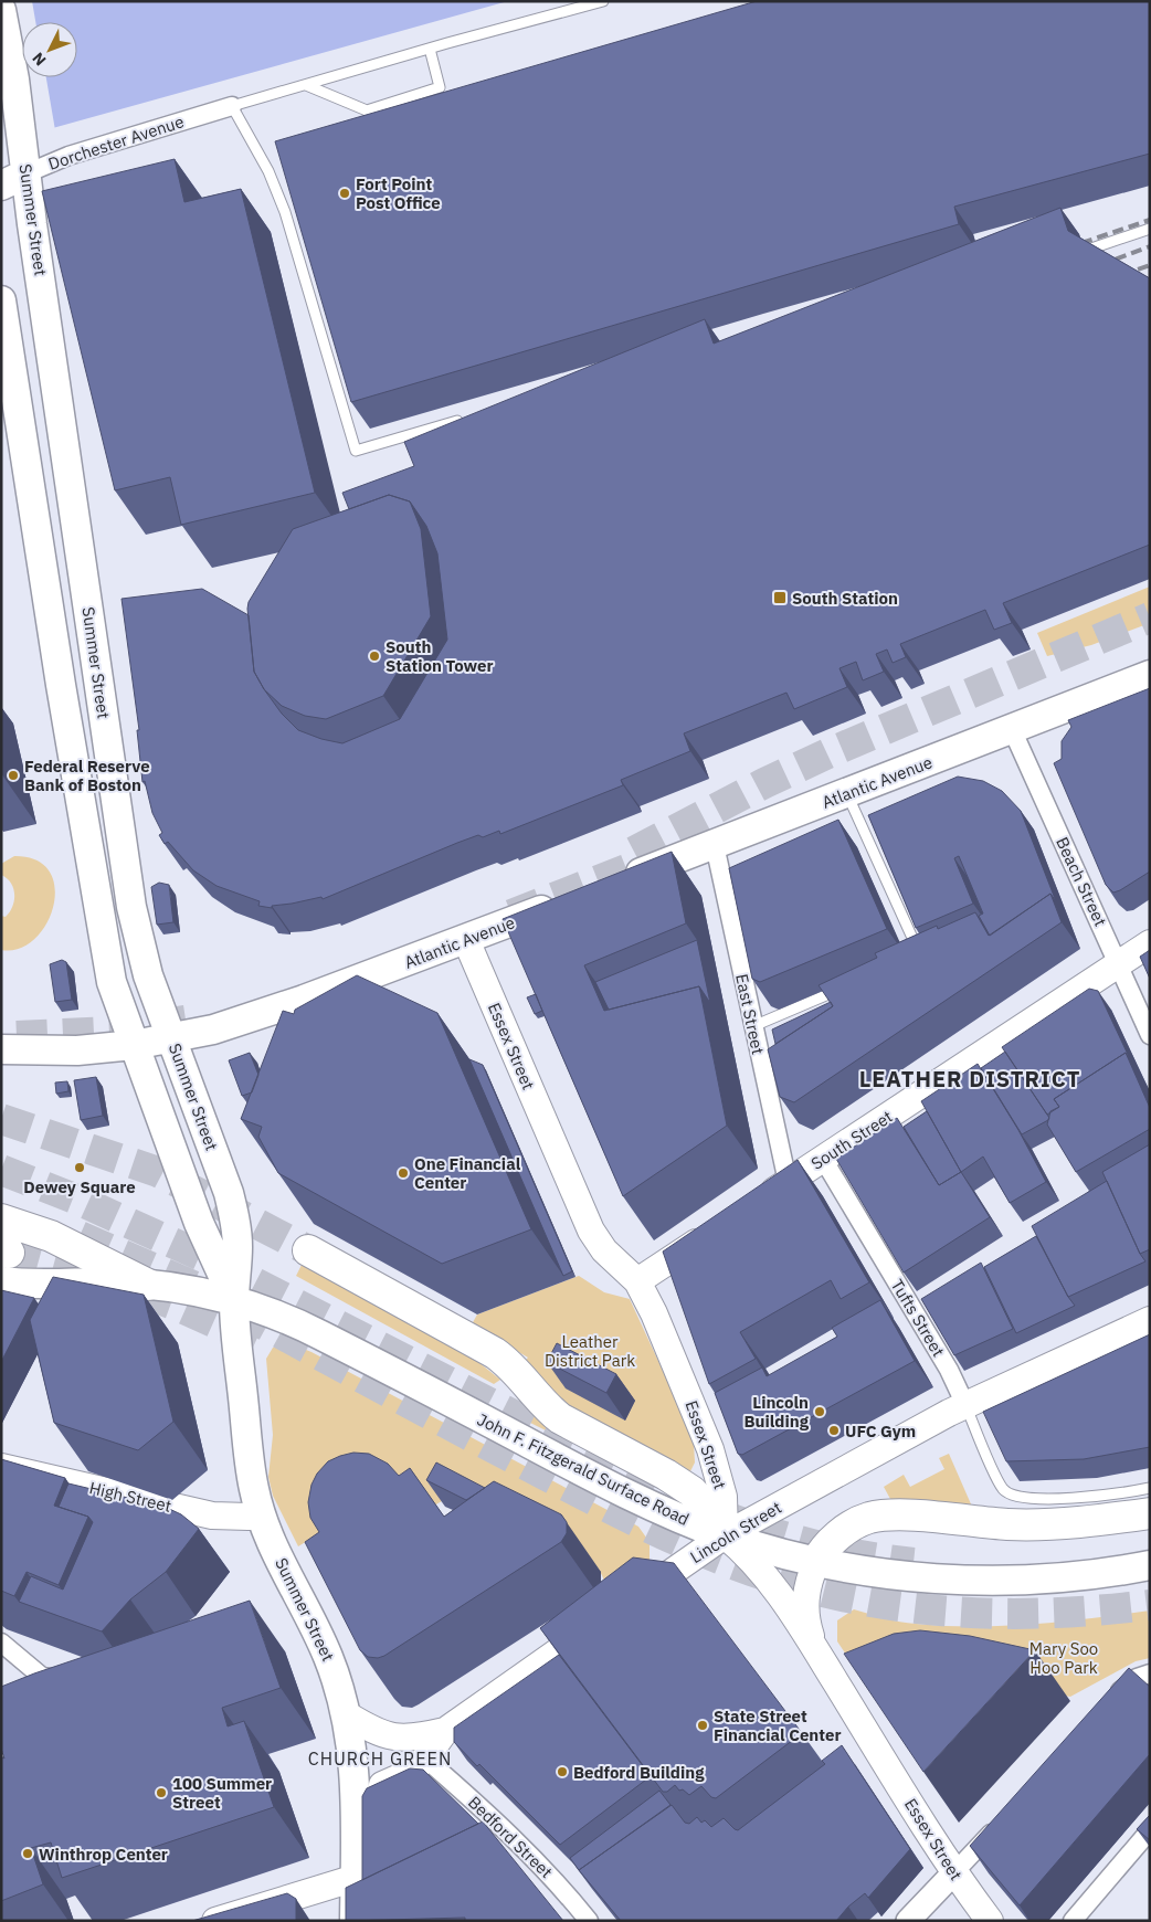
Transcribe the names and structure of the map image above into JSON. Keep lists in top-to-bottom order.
{
  "streets": {
    "main road": [
      "Summer Street",
      "Atlantic Avenue",
      "Essex Street",
      "South Street",
      "John F. Fitzgerald Surface Road",
      "High Street",
      "Lincoln Street"
    ],
    "street": [
      "Dorchester Avenue",
      "Beach Street",
      "East Street",
      "Tufts Street",
      "Bedford Street"
    ]
  },
  "crossings": [
    ["Dorchester Avenue", "Summer Street"],
    ["Summer Street", "Atlantic Avenue"],
    ["Summer Street", "John F. Fitzgerald Surface Road"],
    ["Summer Street", "High Street"],
    ["Atlantic Avenue", "Beach Street"],
    ["Atlantic Avenue", "East Street"],
    ["Atlantic Avenue", "Essex Street"],
    ["Beach Street", "South Street"],
    ["East Street", "South Street"],
    ["Essex Street", "John F. Fitzgerald Surface Road"],
    ["Essex Street", "Lincoln Street"],
    ["South Street", "Tufts Street"],
    ["Tufts Street", "Lincoln Street"],
    ["John F. Fitzgerald Surface Road", "Lincoln Street"]
  ],
  "districts": ["LEATHER DISTRICT", "CHURCH GREEN"],
  "parks": ["Leather District Park", "Mary Soo Hoo Park"],
  "places": {
    "other": [
      "Fort Point Post Office",
      "South Station Tower",
      "Federal Reserve Bank of Boston",
      "Dewey Square",
      "One Financial Center",
      "Lincoln Building",
      "UFC Gym",
      "State Street Financial Center",
      "Bedford Building",
      "100 Summer Street",
      "Winthrop Center"
    ],
    "transit": ["South Station"]
  },
  "north": "bottom left"
}
